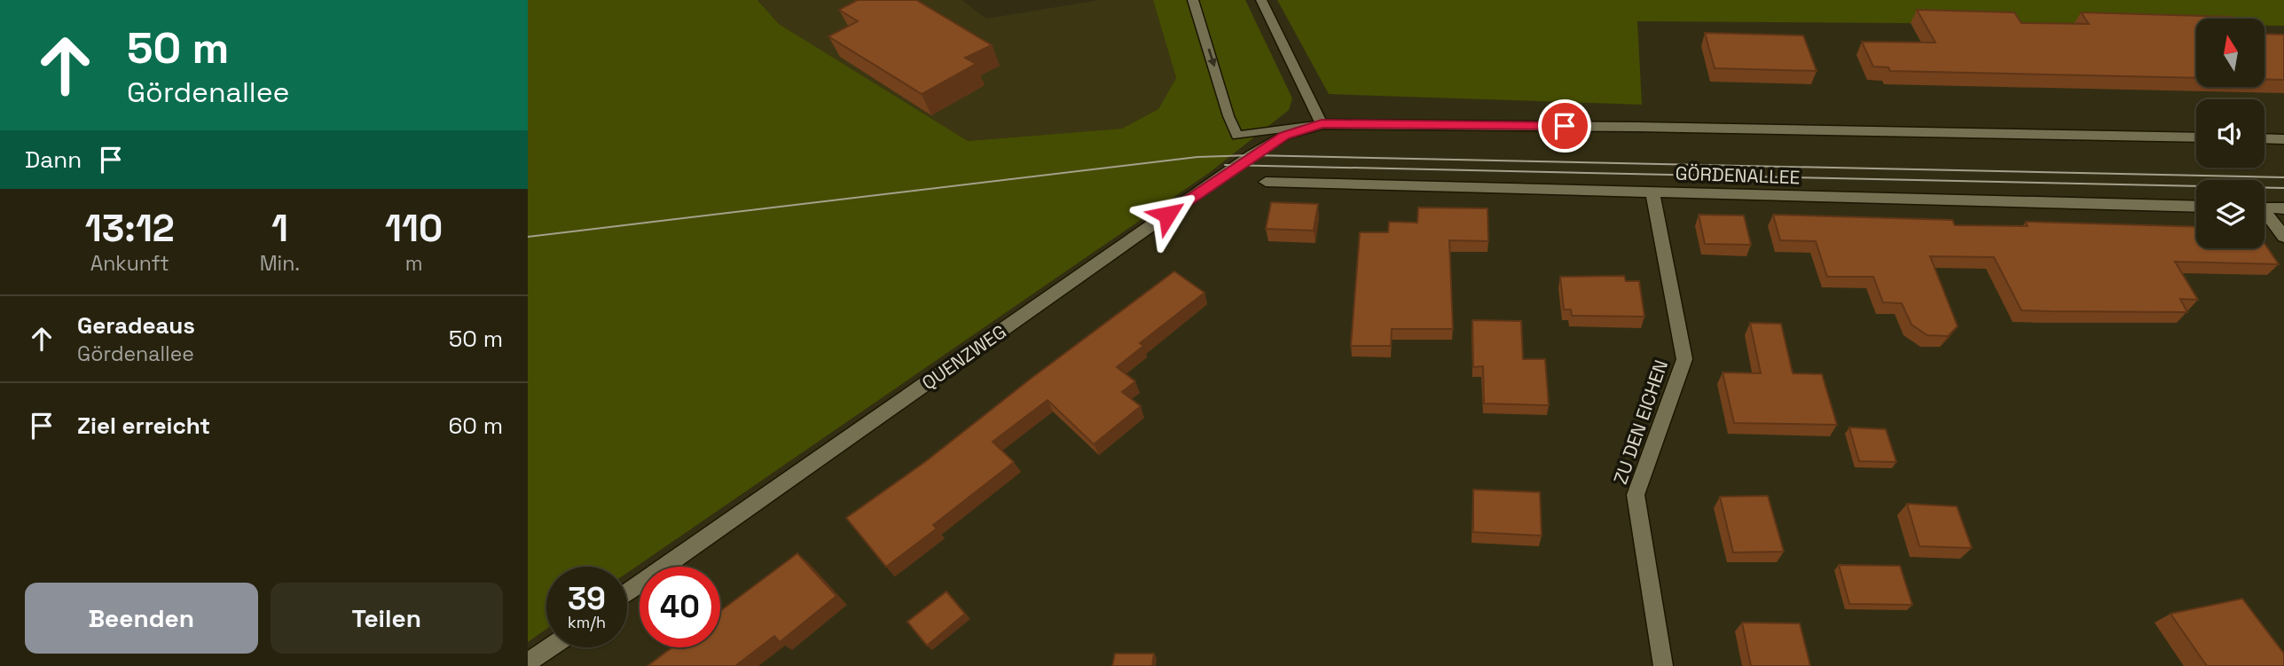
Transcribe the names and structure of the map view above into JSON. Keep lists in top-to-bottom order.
{
  "streets": {
    "street": ["GÖRDENALLEE", "QUENZWEG", "ZU DEN EICHEN"]
  },
  "crossings": [
    ["GÖRDENALLEE", "ZU DEN EICHEN"]
  ],
  "north": "top",
  "page": {
    "turn": ["50 m", "Gördenallee"],
    "then": "Dann",
    "eta": [
      "13:12",
      "Ankunft",
      "1",
      "Min.",
      "110",
      "m"
    ],
    "list": [
      {
        "name": "Geradeaus",
        "note": "Gördenallee",
        "value": "50 m"
      },
      {
        "name": "Ziel erreicht",
        "value": "60 m"
      }
    ],
    "speed": "39 km/h",
    "limit": "40",
    "buttons": ["Beenden", "Teilen"]
  }
}
